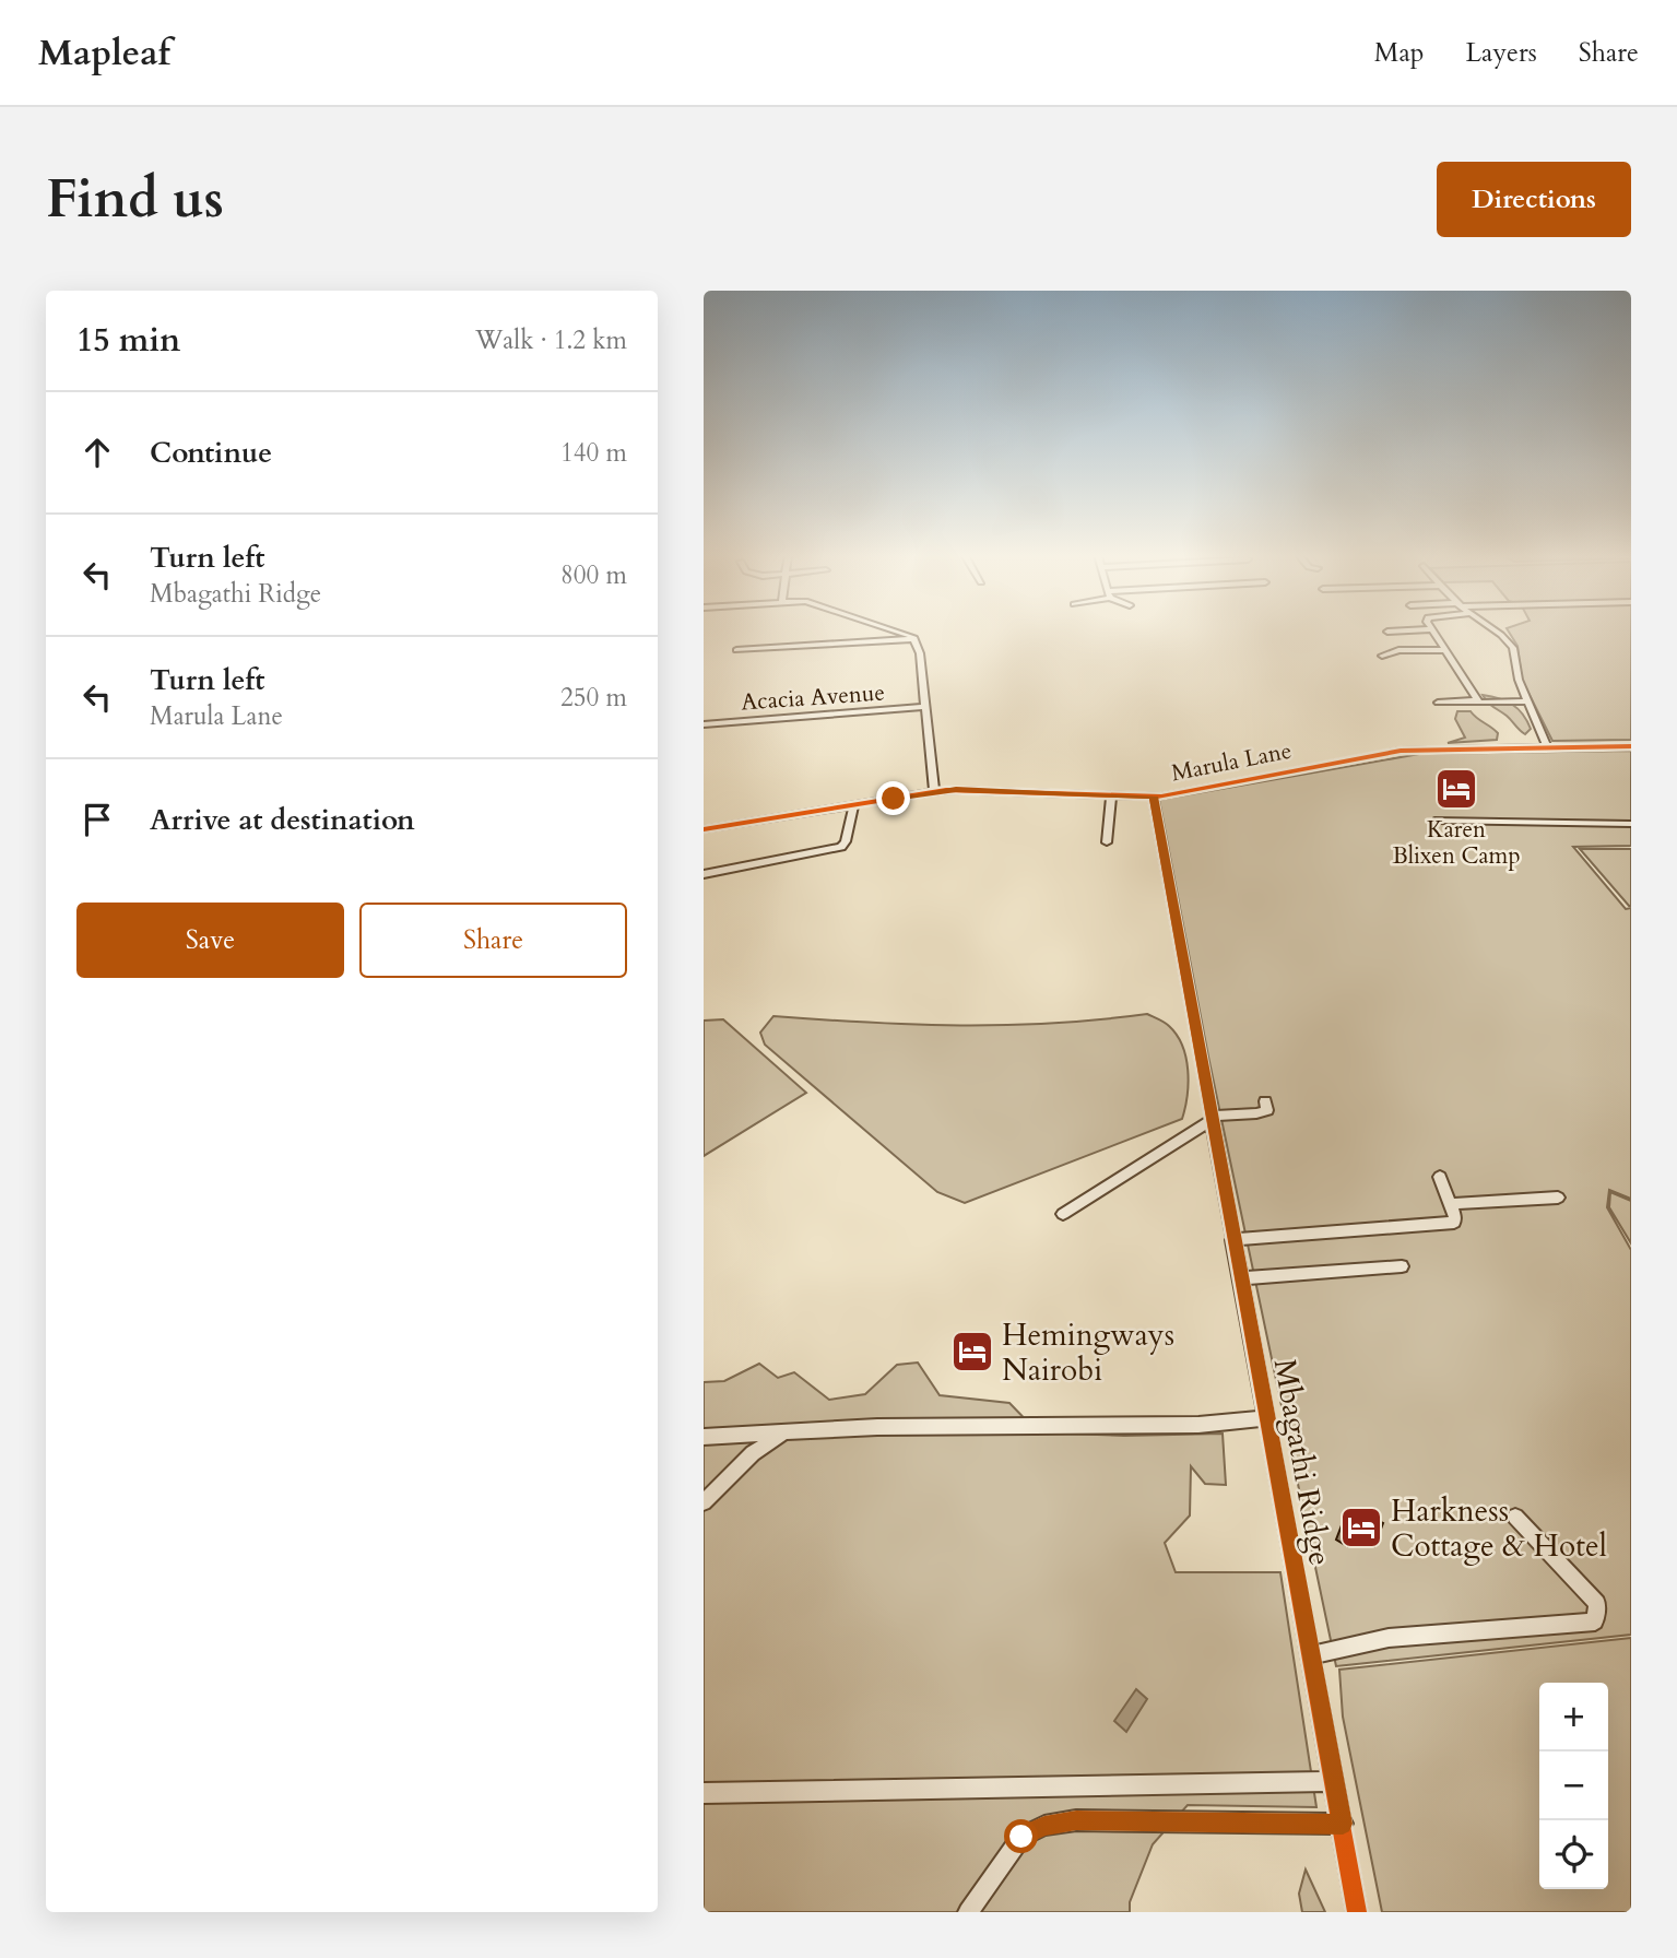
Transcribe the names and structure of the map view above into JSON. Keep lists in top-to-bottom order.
{
  "streets": {
    "street": ["Acacia Avenue", "Marula Lane", "Mbagathi Ridge"]
  },
  "crossings": [
    ["Marula Lane", "Mbagathi Ridge"]
  ],
  "places": {
    "hotel": ["Karen Blixen Camp", "Hemingways Nairobi", "Harkness Cottage & Hotel"]
  },
  "page": {
    "header": "Mapleaf",
    "nav": ["Map", "Layers", "Share"],
    "buttons": [
      "Directions",
      ["Save", "Share"]
    ],
    "title": "Find us",
    "heading": ["15 min", "Walk · 1.2 km"],
    "list": [
      ["Continue", "140 m"],
      ["Turn left", "Mbagathi Ridge", "800 m"],
      ["Turn left", "Marula Lane", "250 m"],
      "Arrive at destination"
    ],
    "map_buttons": ["+", "−"]
  }
}
